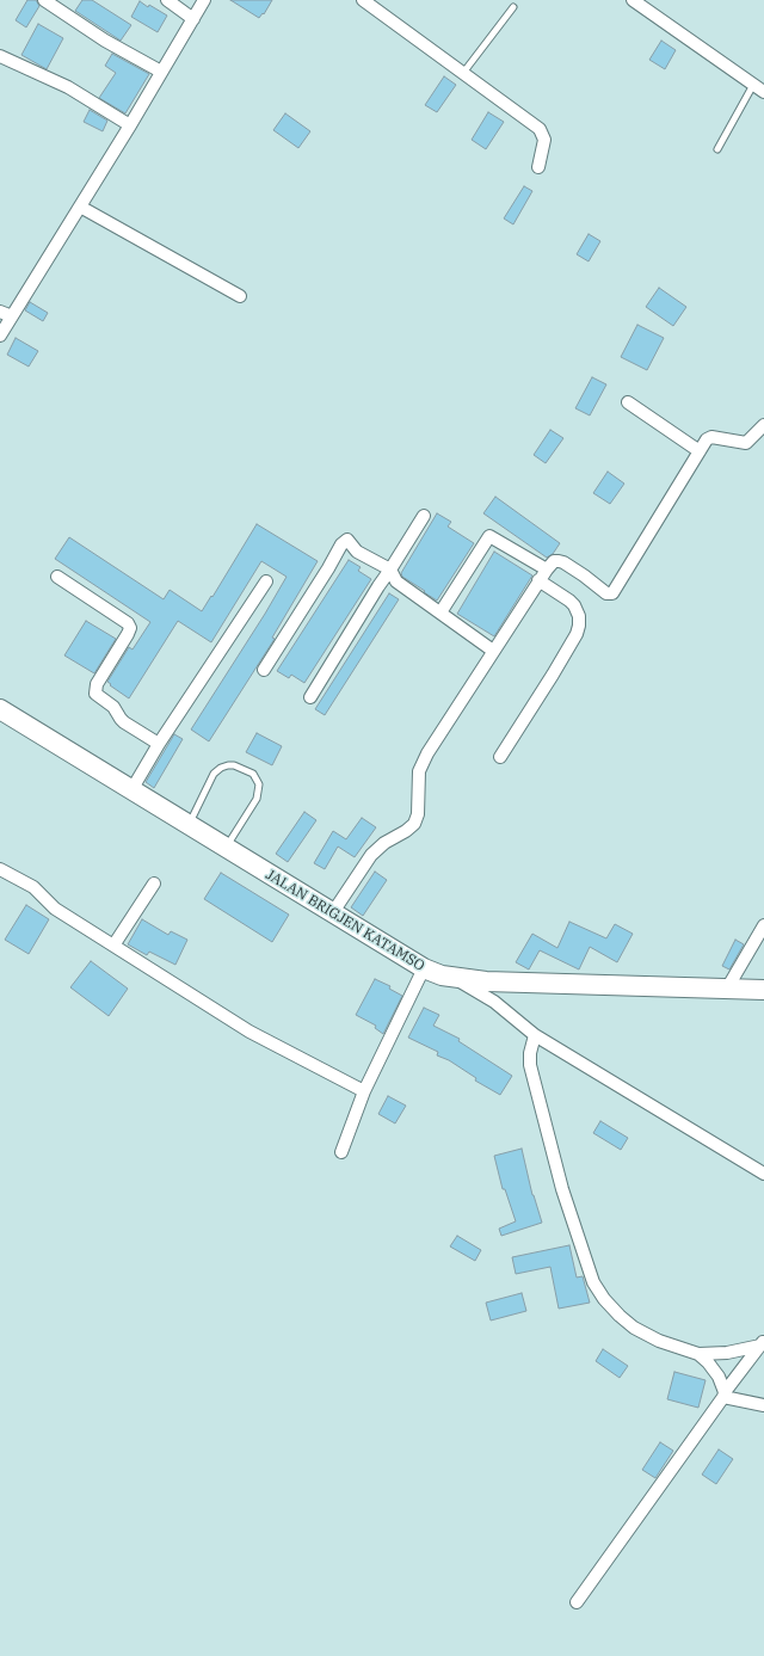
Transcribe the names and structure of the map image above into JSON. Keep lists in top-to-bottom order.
{
  "streets": {
    "main road": ["JALAN BRIGJEN KATAMSO"]
  }
}
